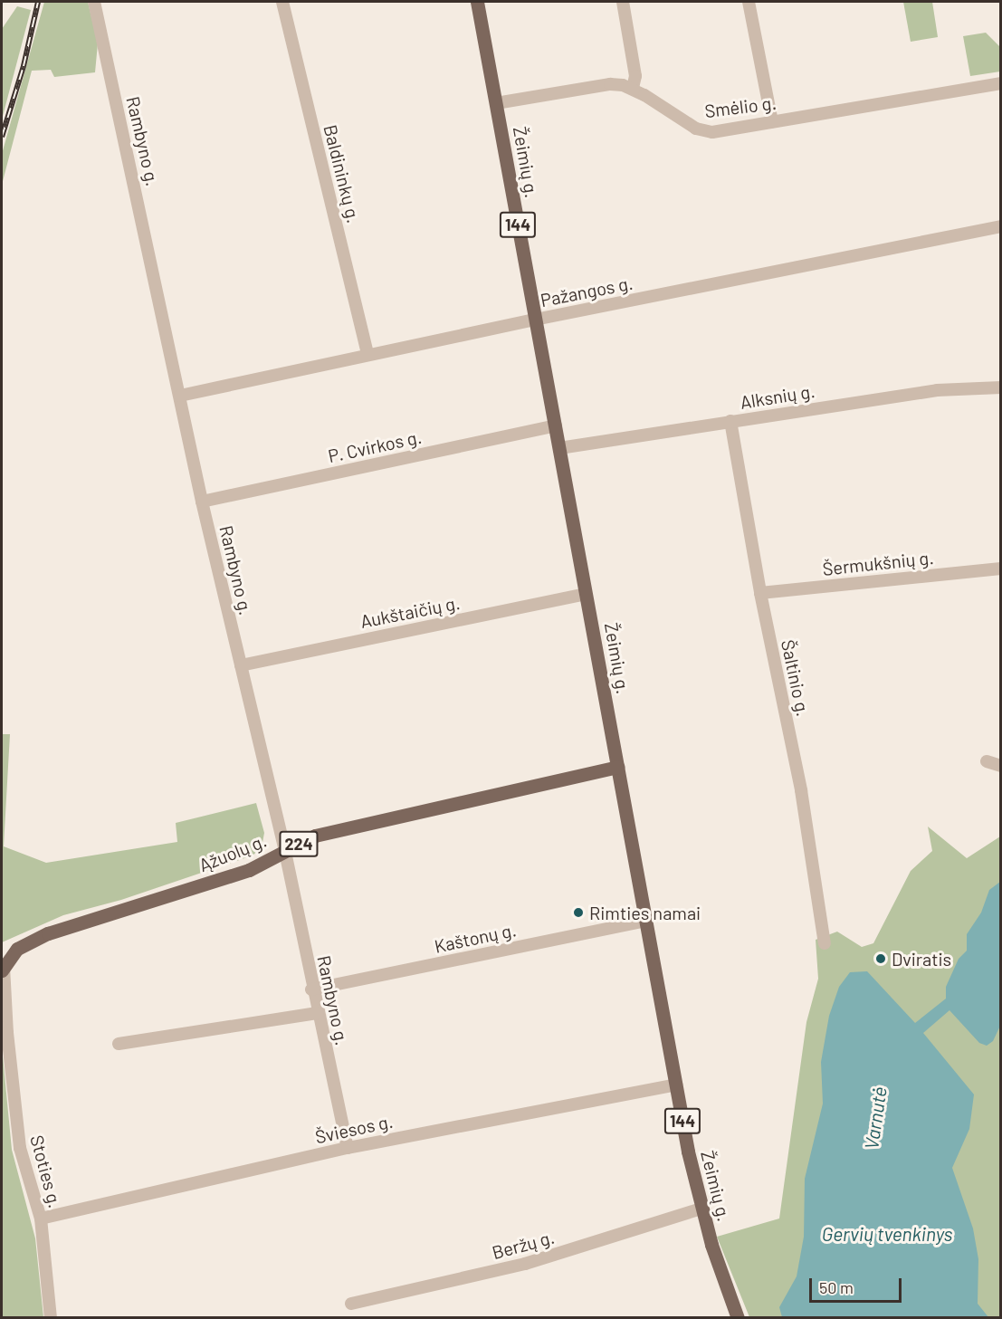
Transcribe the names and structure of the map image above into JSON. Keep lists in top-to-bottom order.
{
  "streets": {
    "main road": [
      "Žeimių g.",
      "144",
      "224",
      "Ąžuolų g."
    ],
    "street": [
      "Smėlio g.",
      "Rambyno g.",
      "Baldininkų g.",
      "Pažangos g.",
      "Alksnių g.",
      "P. Cvirkos g.",
      "Šermukšnių g.",
      "Aukštaičių g.",
      "Šaltinio g.",
      "Kaštonų g.",
      "Šviesos g.",
      "Stoties g.",
      "Beržų g."
    ]
  },
  "crossings": [
    ["Smėlio g.", "Žeimių g."],
    ["Rambyno g.", "Pažangos g."],
    ["Rambyno g.", "P. Cvirkos g."],
    ["Rambyno g.", "Aukštaičių g."],
    ["Rambyno g.", "Ąžuolų g."],
    ["Rambyno g.", "Kaštonų g."],
    ["Rambyno g.", "Šviesos g."],
    ["Žeimių g.", "Pažangos g."],
    ["Žeimių g.", "Alksnių g."],
    ["Žeimių g.", "P. Cvirkos g."],
    ["Žeimių g.", "Aukštaičių g."],
    ["Žeimių g.", "Ąžuolų g."],
    ["Žeimių g.", "Kaštonų g."],
    ["Žeimių g.", "Šviesos g."],
    ["Žeimių g.", "Beržų g."],
    ["Baldininkų g.", "Pažangos g."],
    ["Alksnių g.", "Šaltinio g."],
    ["Šermukšnių g.", "Šaltinio g."],
    ["Ąžuolų g.", "Stoties g."],
    ["Šviesos g.", "Stoties g."]
  ],
  "water": ["Varnutė", "Gervių tvenkinys"],
  "places": ["Rimties namai", "Dviratis"],
  "scale_bar": "50 m"
}
